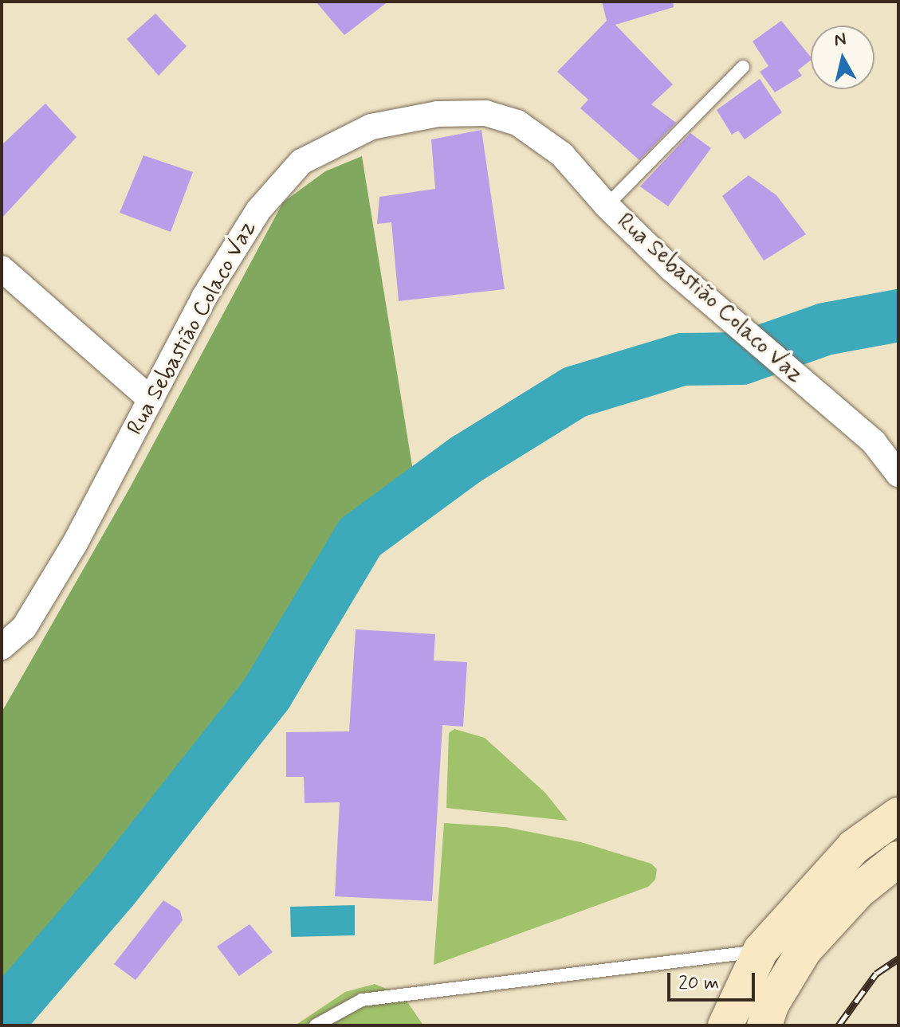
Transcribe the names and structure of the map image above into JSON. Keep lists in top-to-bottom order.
{
  "streets": {
    "street": ["Rua Sebastião Colaco Vaz"]
  },
  "scale_bar": "20 m",
  "north": "top"
}
